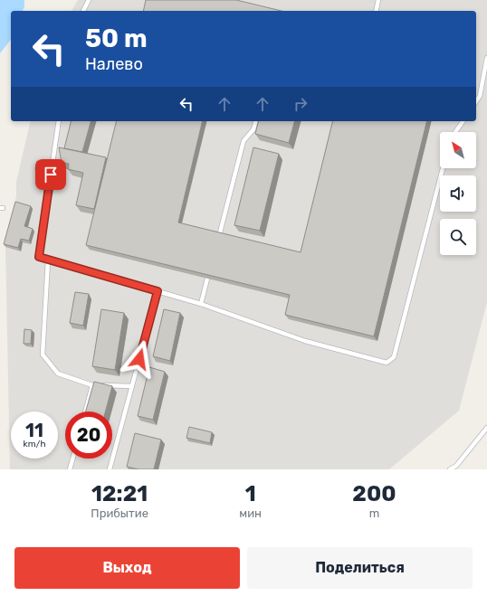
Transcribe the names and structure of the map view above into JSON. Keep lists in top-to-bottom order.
{
  "north": "top left",
  "page": {
    "turn": ["50 m", "Налево"],
    "speed": "11 km/h",
    "limit": "20",
    "eta": [
      "12:21",
      "Прибытие",
      "1",
      "мин",
      "200",
      "m"
    ],
    "buttons": ["Выход", "Поделиться"]
  }
}
